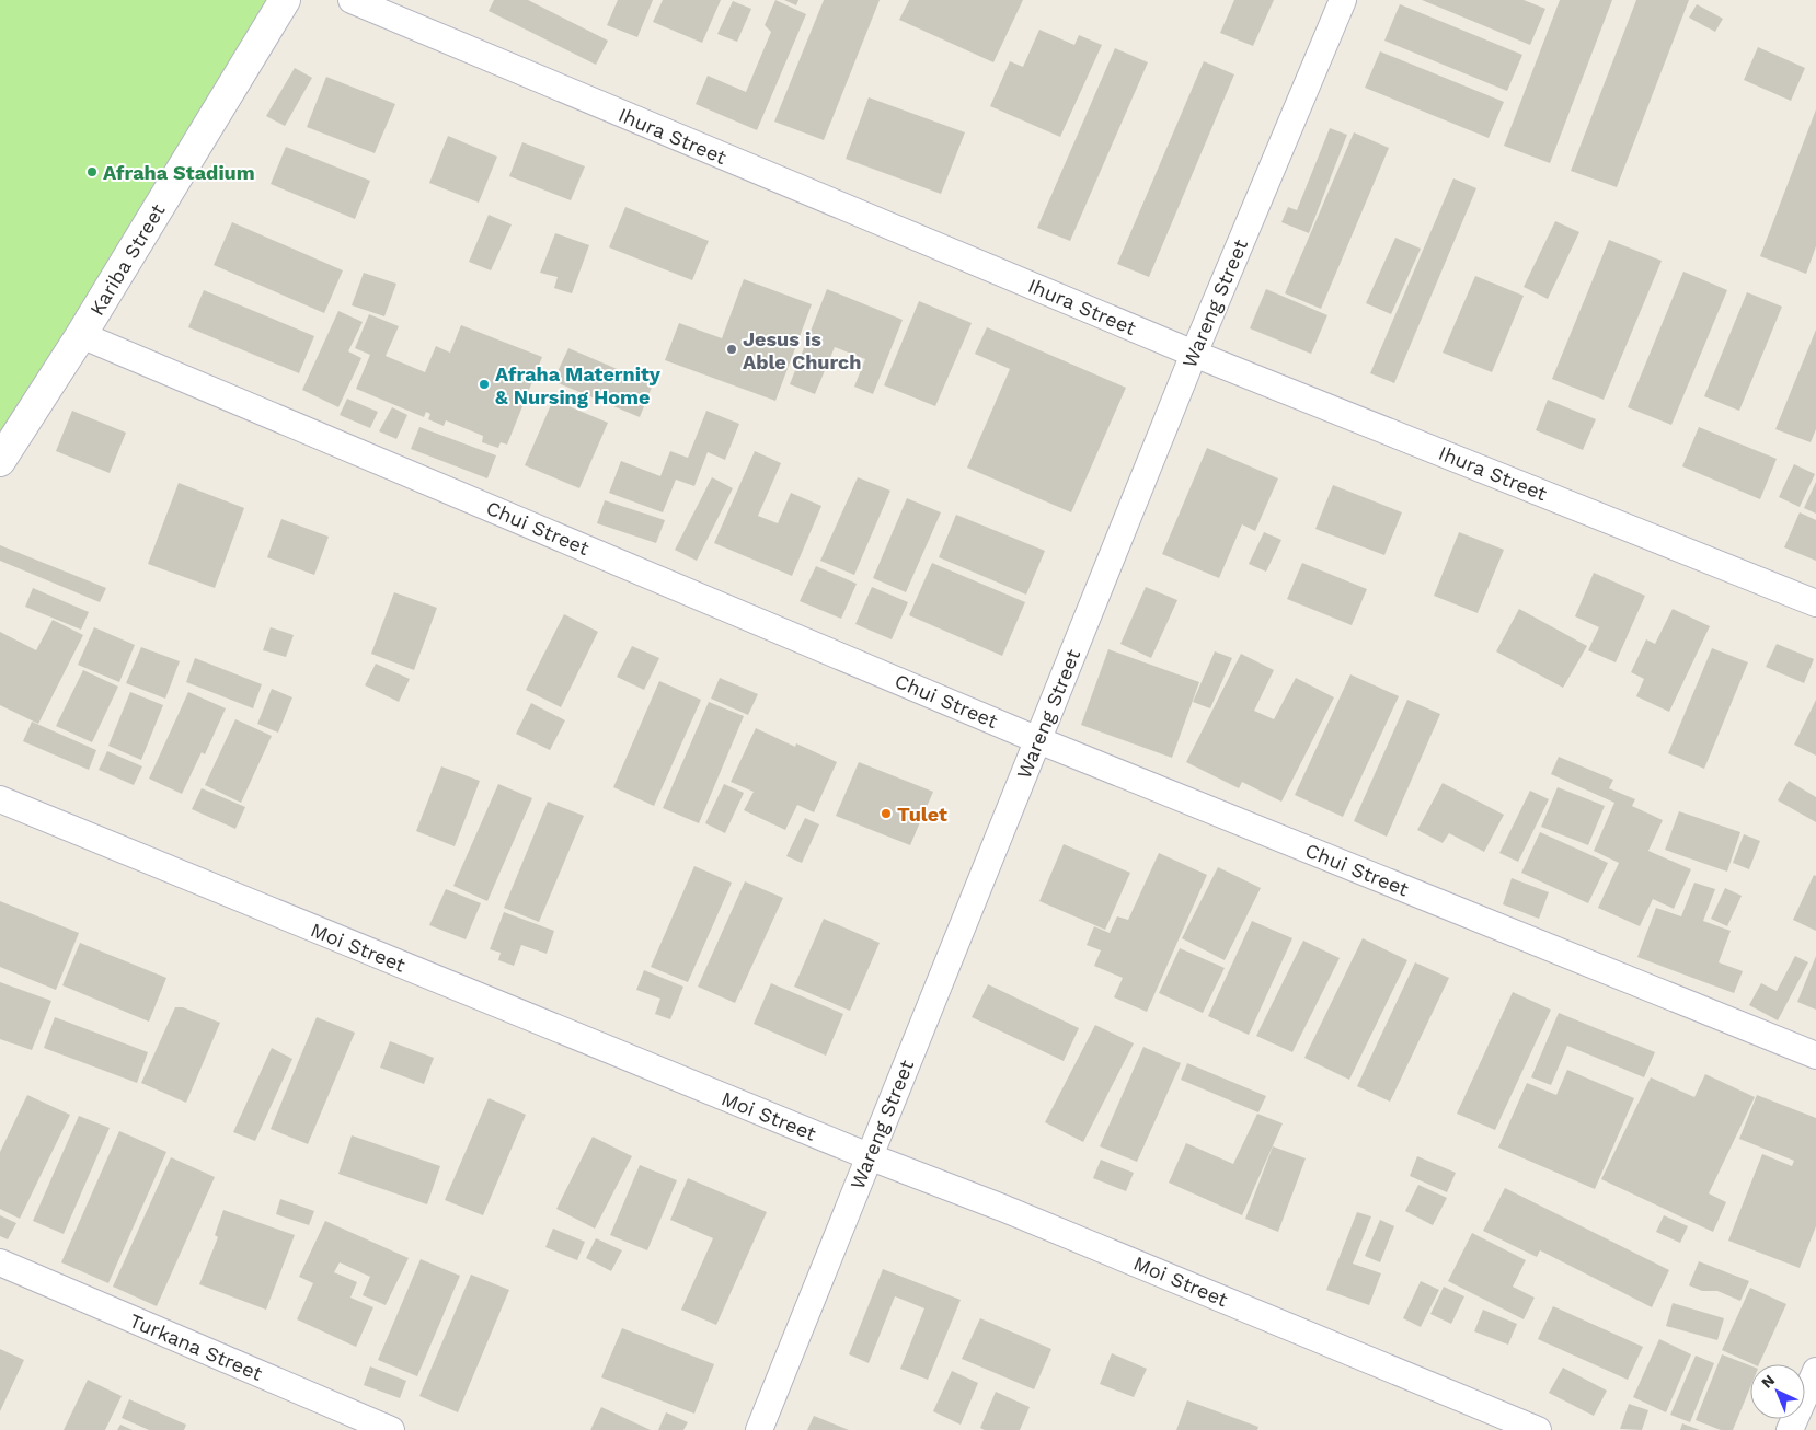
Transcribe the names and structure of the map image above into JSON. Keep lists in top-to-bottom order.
{
  "streets": {
    "street": [
      "Ihura Street",
      "Kariba Street",
      "Wareng Street",
      "Chui Street",
      "Moi Street",
      "Turkana Street"
    ]
  },
  "crossings": [
    ["Ihura Street", "Wareng Street"],
    ["Kariba Street", "Chui Street"],
    ["Wareng Street", "Chui Street"],
    ["Wareng Street", "Moi Street"]
  ],
  "places": [
    "Afraha Stadium",
    "Jesus is Able Church",
    "Afraha Maternity & Nursing Home",
    "Tulet"
  ],
  "north": "top left"
}
